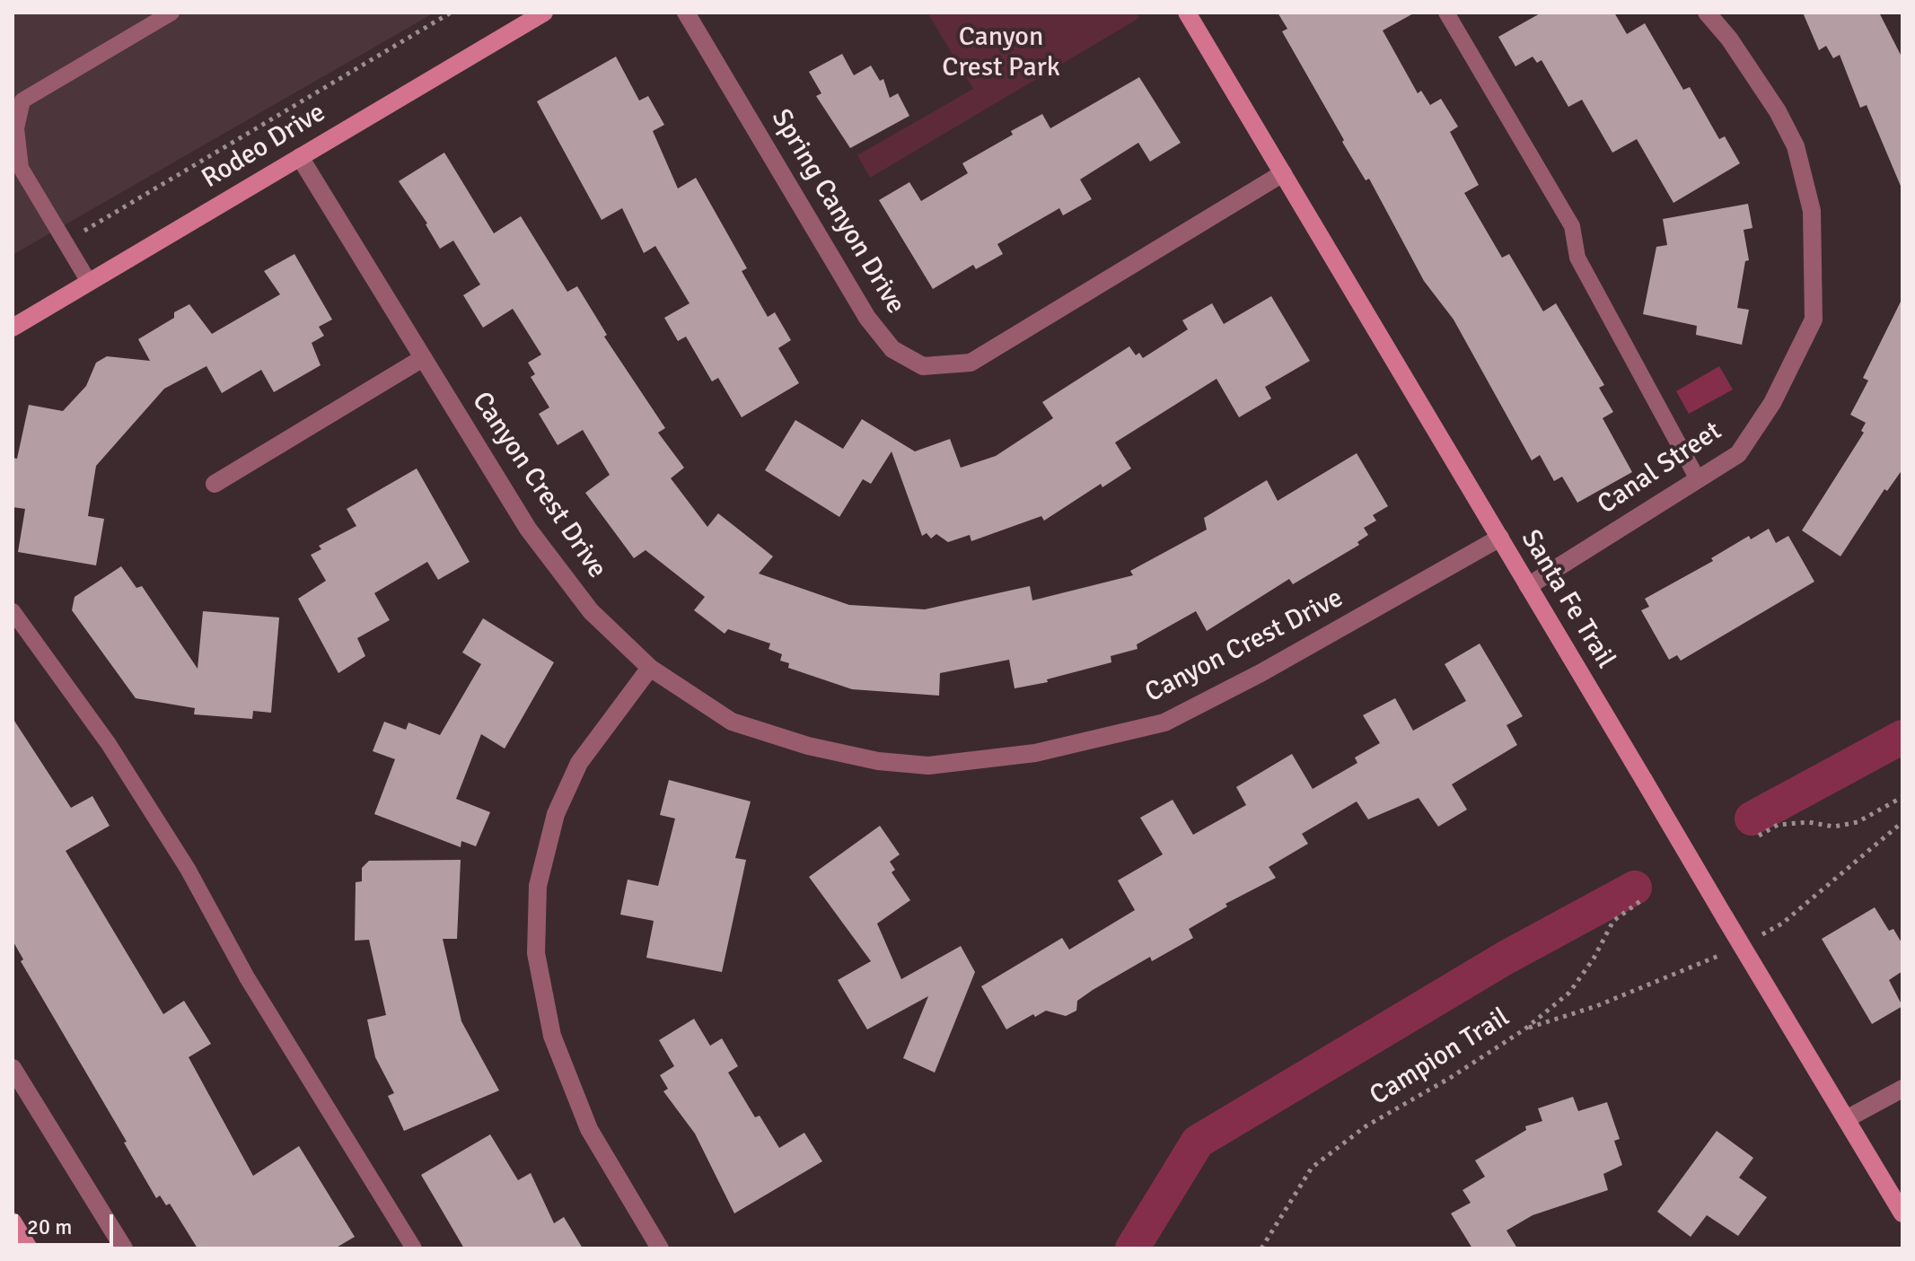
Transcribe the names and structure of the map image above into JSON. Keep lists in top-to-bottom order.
{
  "streets": {
    "street": [
      "Rodeo Drive",
      "Spring Canyon Drive",
      "Canal Street",
      "Canyon Crest Drive",
      "Santa Fe Trail"
    ],
    "path": ["Campion Trail"]
  },
  "crossings": [
    ["Rodeo Drive", "Canyon Crest Drive"],
    ["Spring Canyon Drive", "Santa Fe Trail"],
    ["Canal Street", "Santa Fe Trail"],
    ["Canyon Crest Drive", "Santa Fe Trail"]
  ],
  "parks": ["Canyon Crest Park"],
  "scale_bar": "20 m"
}
